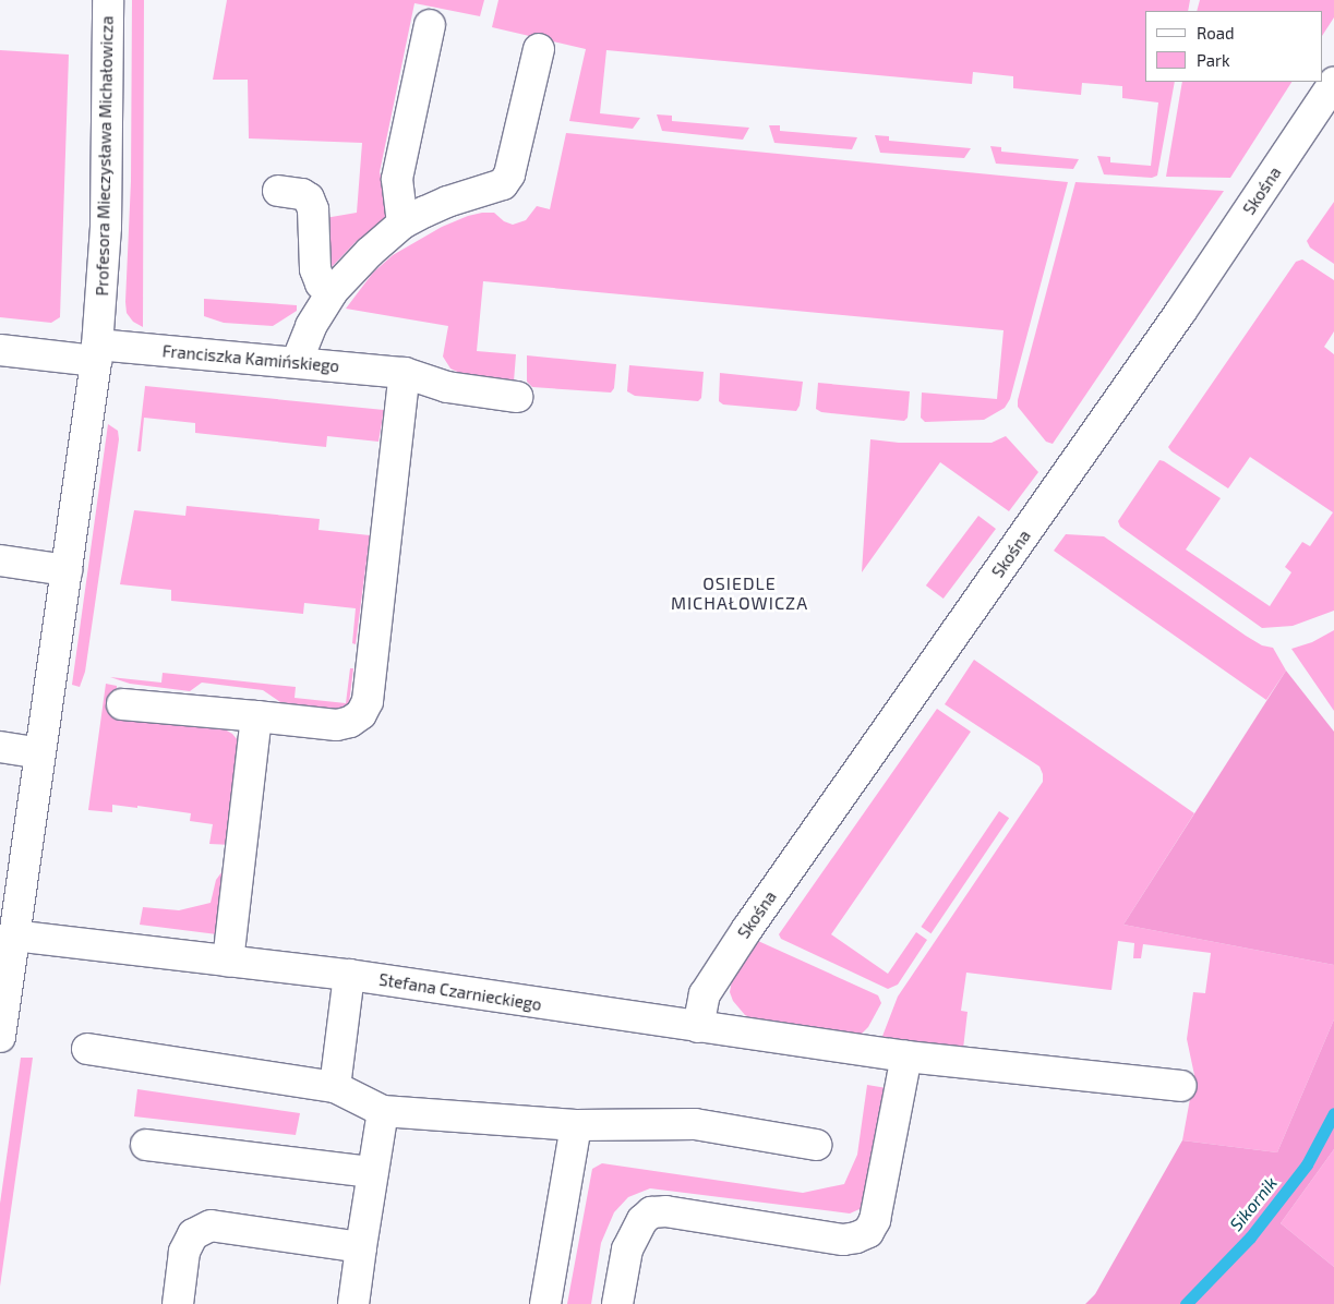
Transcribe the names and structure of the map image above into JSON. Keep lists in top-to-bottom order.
{
  "streets": {
    "street": [
      "Profesora Mieczysława Michałowicza",
      "Skośna",
      "Franciszka Kamińskiego",
      "Stefana Czarnieckiego"
    ]
  },
  "crossings": [
    ["Profesora Mieczysława Michałowicza", "Franciszka Kamińskiego"],
    ["Profesora Mieczysława Michałowicza", "Stefana Czarnieckiego"],
    ["Skośna", "Stefana Czarnieckiego"]
  ],
  "districts": ["OSIEDLE MICHAŁOWICZA"],
  "water": ["Sikornik"],
  "legend": ["Road", "Park"]
}
